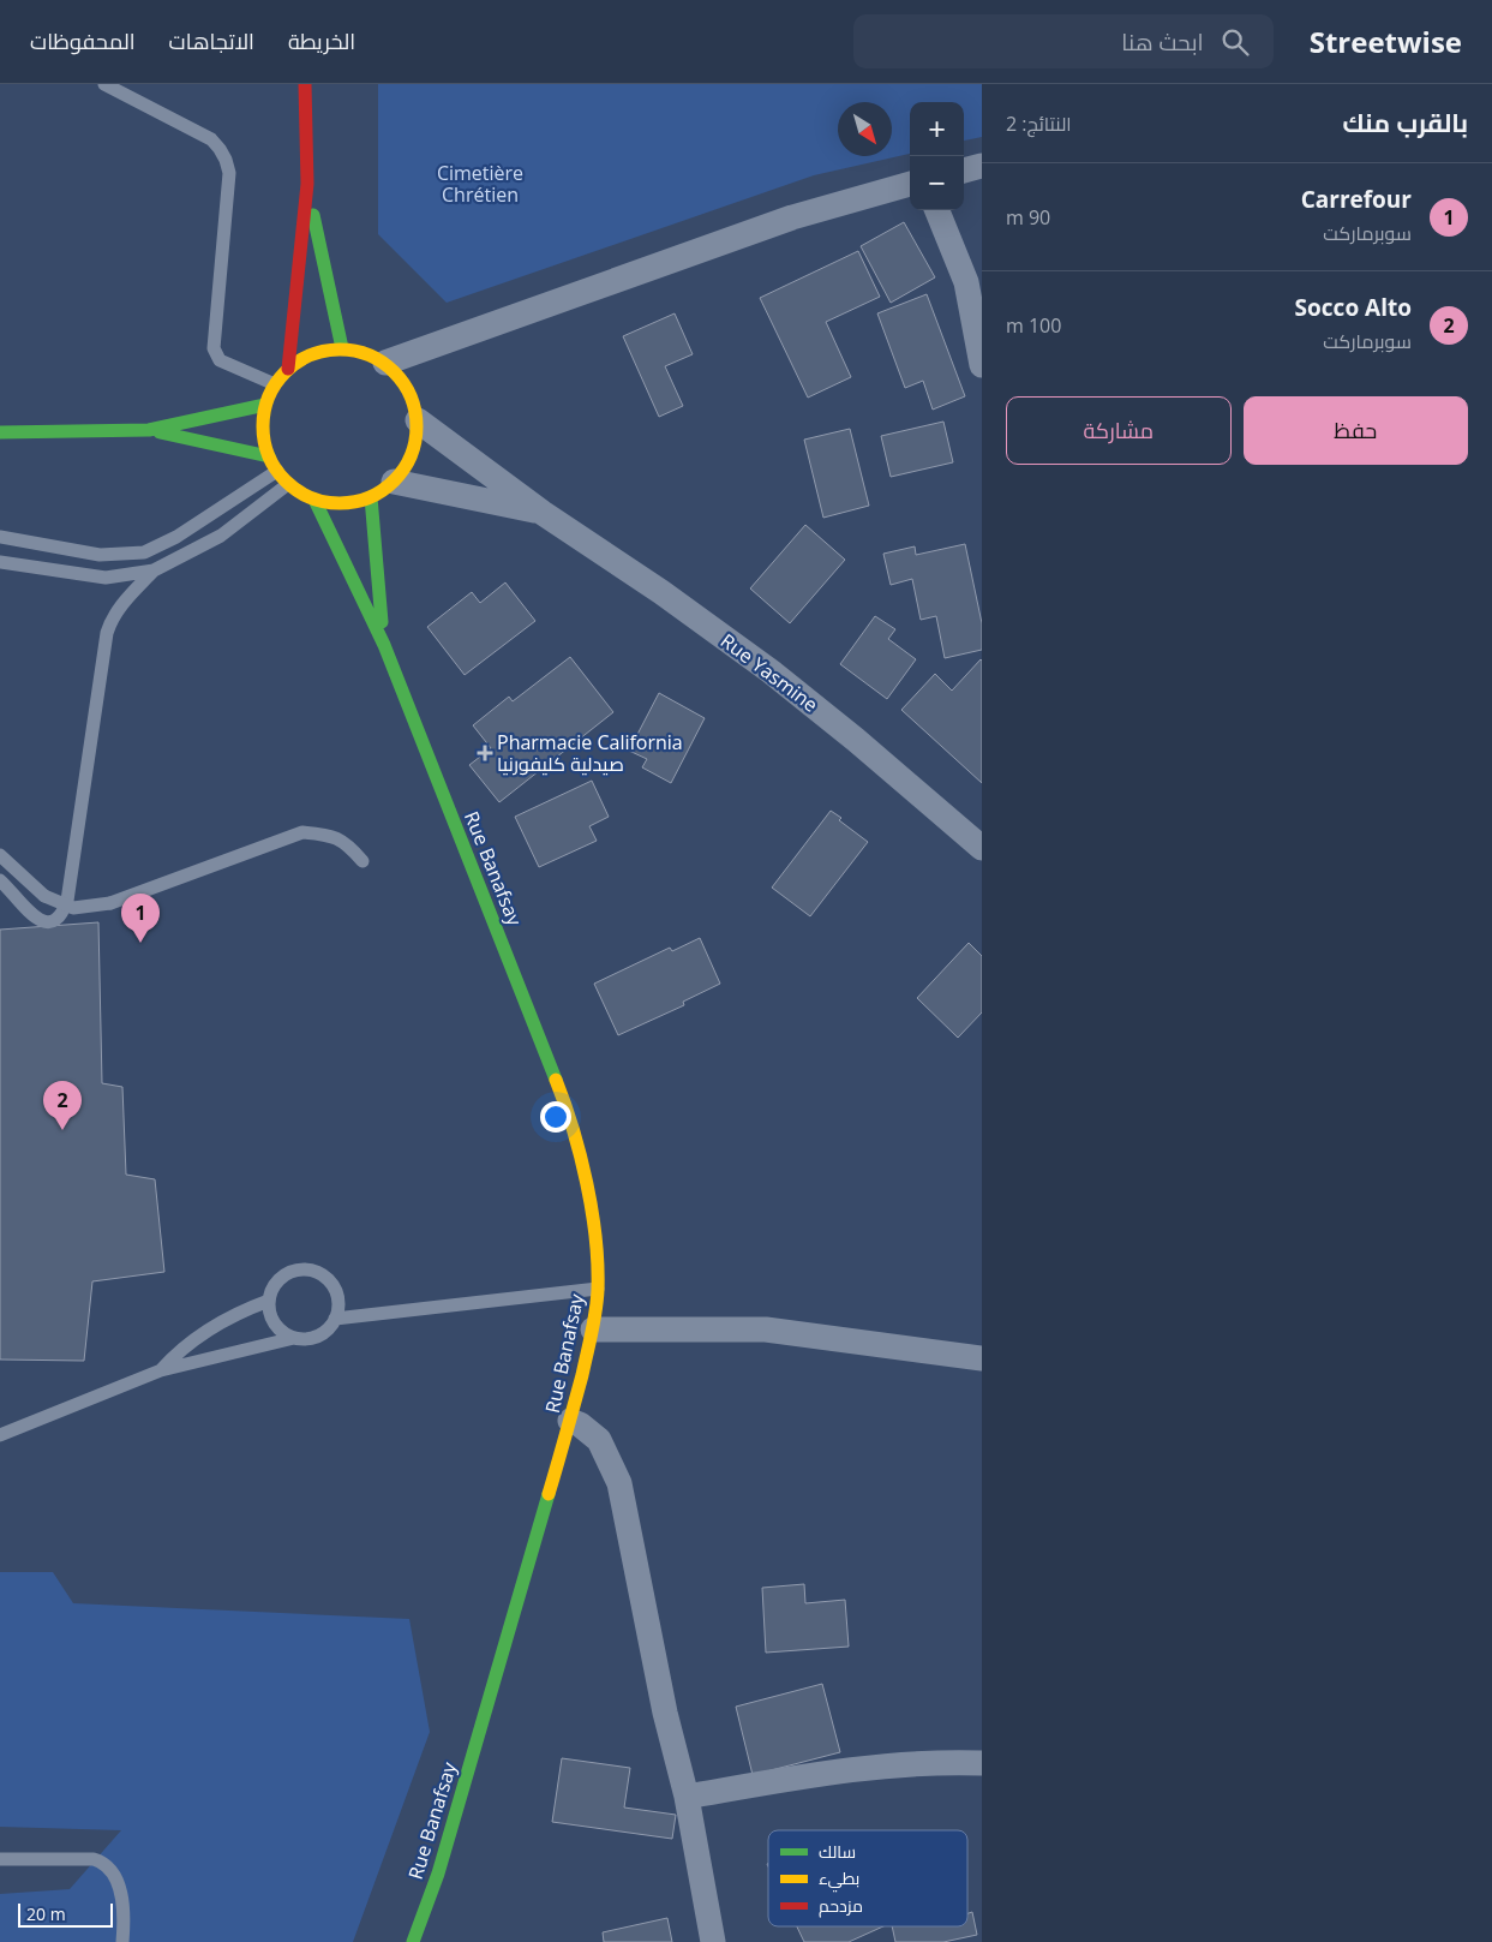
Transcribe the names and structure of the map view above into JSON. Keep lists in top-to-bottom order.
{
  "streets": {
    "main road": ["Rue Banafsay"],
    "street": ["Rue Yasmine"]
  },
  "crossings": [
    ["Rue Yasmine", "Rue Banafsay"]
  ],
  "parks": ["Cimetière Chrétien"],
  "places": {
    "health": ["Pharmacie California صيدلية كليفورنيا"]
  },
  "legend": ["سالك", "بطيء", "مزدحم"],
  "scale_bar": "20 m",
  "north": "bottom right",
  "page": {
    "header": "Streetwise",
    "search": "ابحث هنا",
    "nav": ["الخريطة", "الاتجاهات", "المحفوظات"],
    "heading": ["بالقرب منك", "النتائج: 2"],
    "map_buttons": ["+", "−"],
    "list": [
      {
        "mark": "1",
        "name": "Carrefour",
        "note": "سوبرماركت",
        "value": "90 m"
      },
      {
        "mark": "2",
        "name": "Socco Alto",
        "note": "سوبرماركت",
        "value": "100 m"
      }
    ],
    "buttons": ["حفظ", "مشاركة"],
    "pins": ["1", "2"],
    "scale": "20 m"
  }
}
